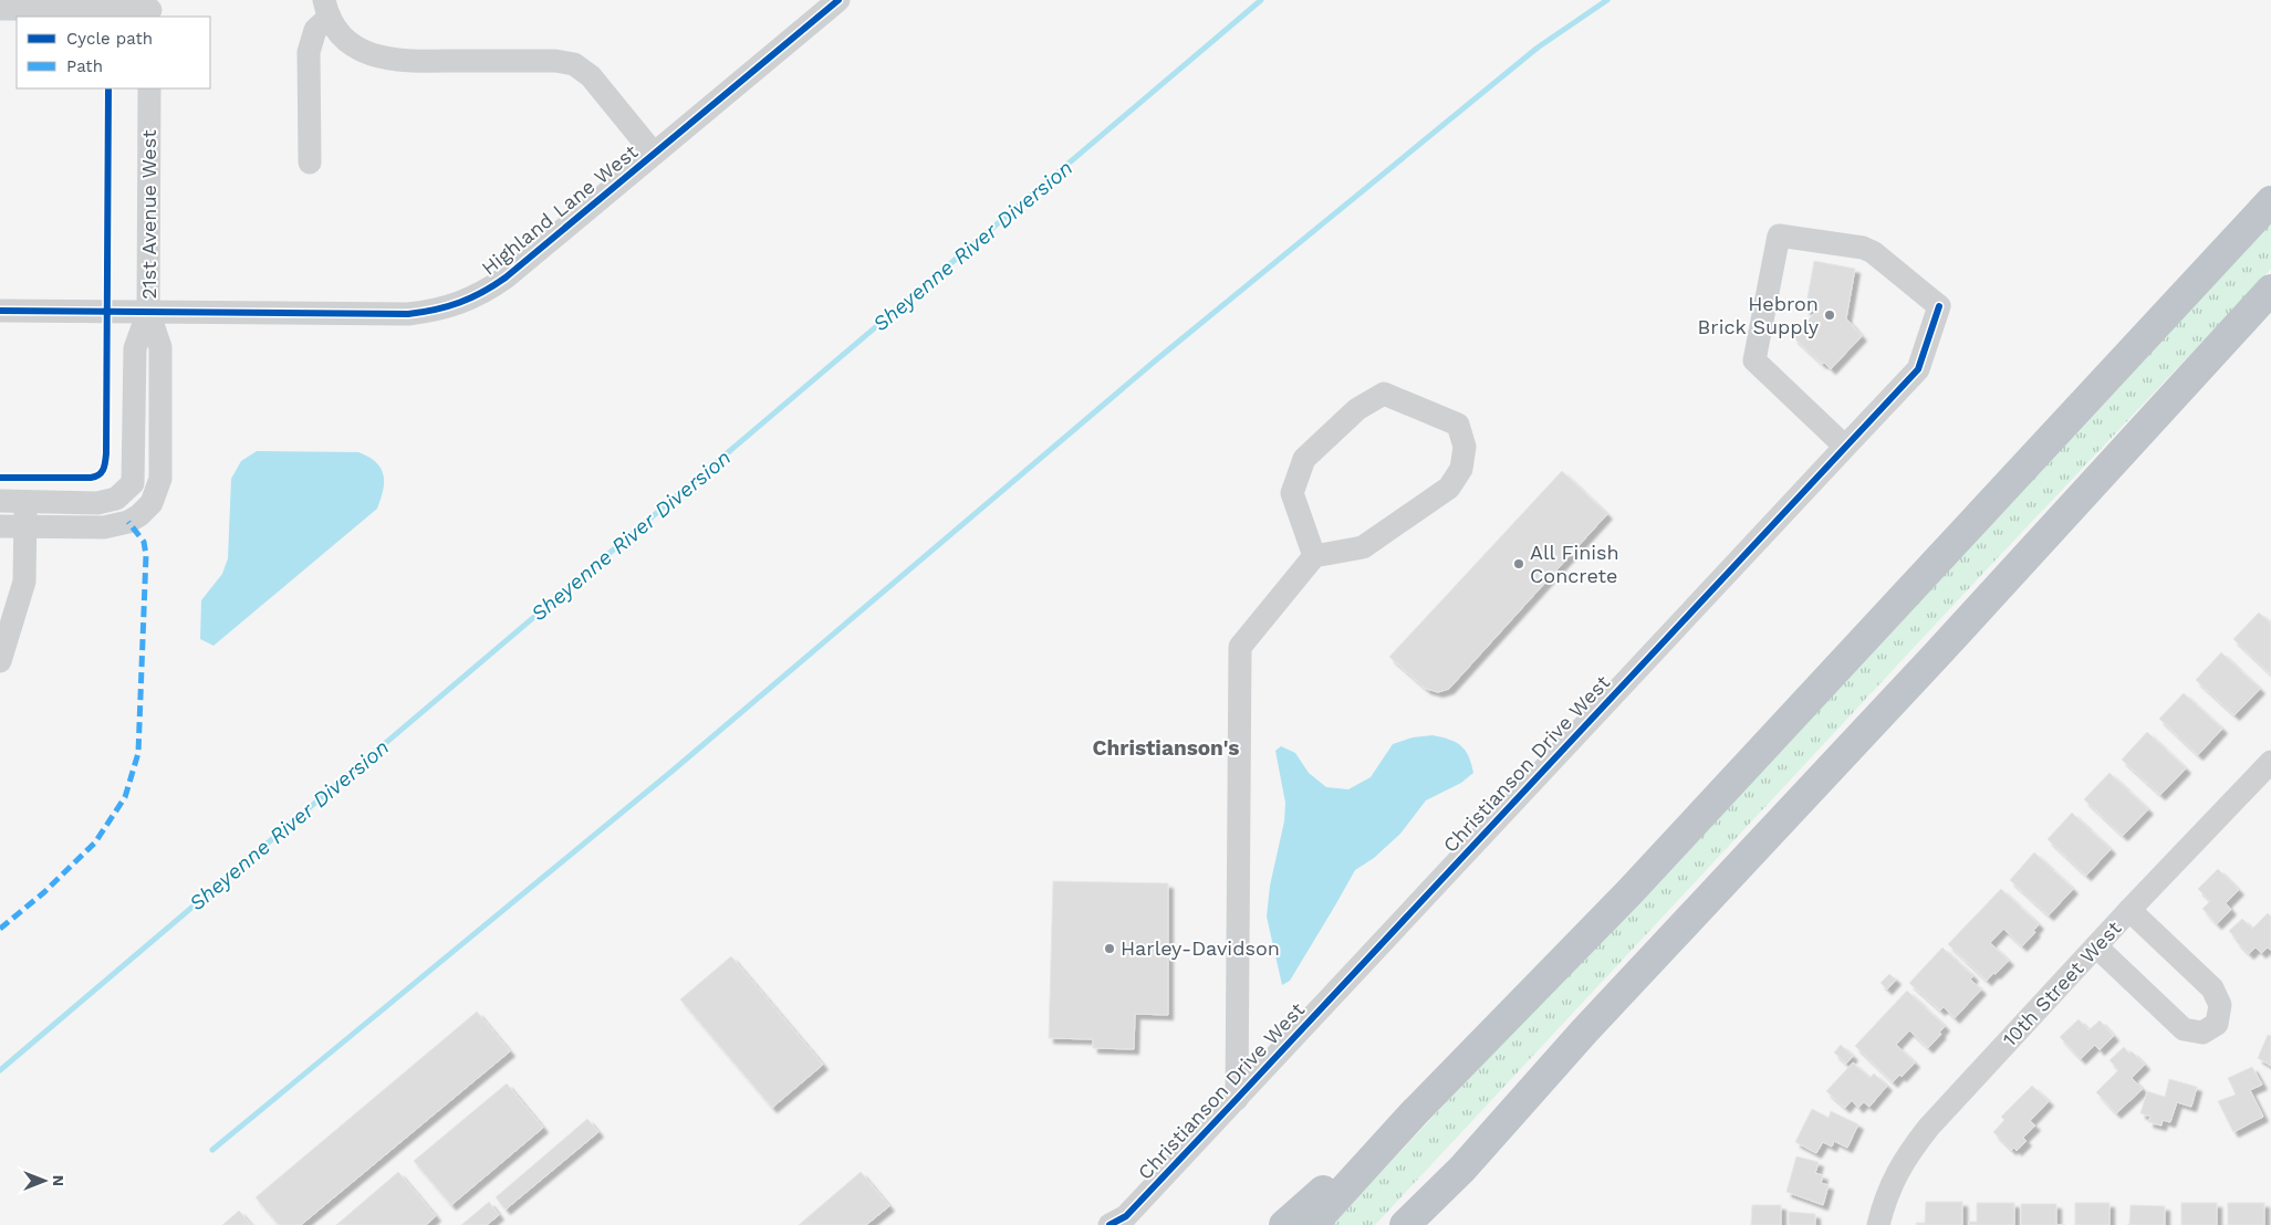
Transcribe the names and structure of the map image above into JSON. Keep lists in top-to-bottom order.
{
  "streets": {
    "street": [
      "Highland Lane West",
      "21st Avenue West",
      "Christianson Drive West",
      "10th Street West"
    ]
  },
  "crossings": [
    ["Highland Lane West", "21st Avenue West"]
  ],
  "districts": ["Christianson's"],
  "water": ["Sheyenne River Diversion"],
  "places": ["Hebron Brick Supply", "All Finish Concrete", "Harley-Davidson"],
  "legend": ["Cycle path", "Path"],
  "north": "right"
}
